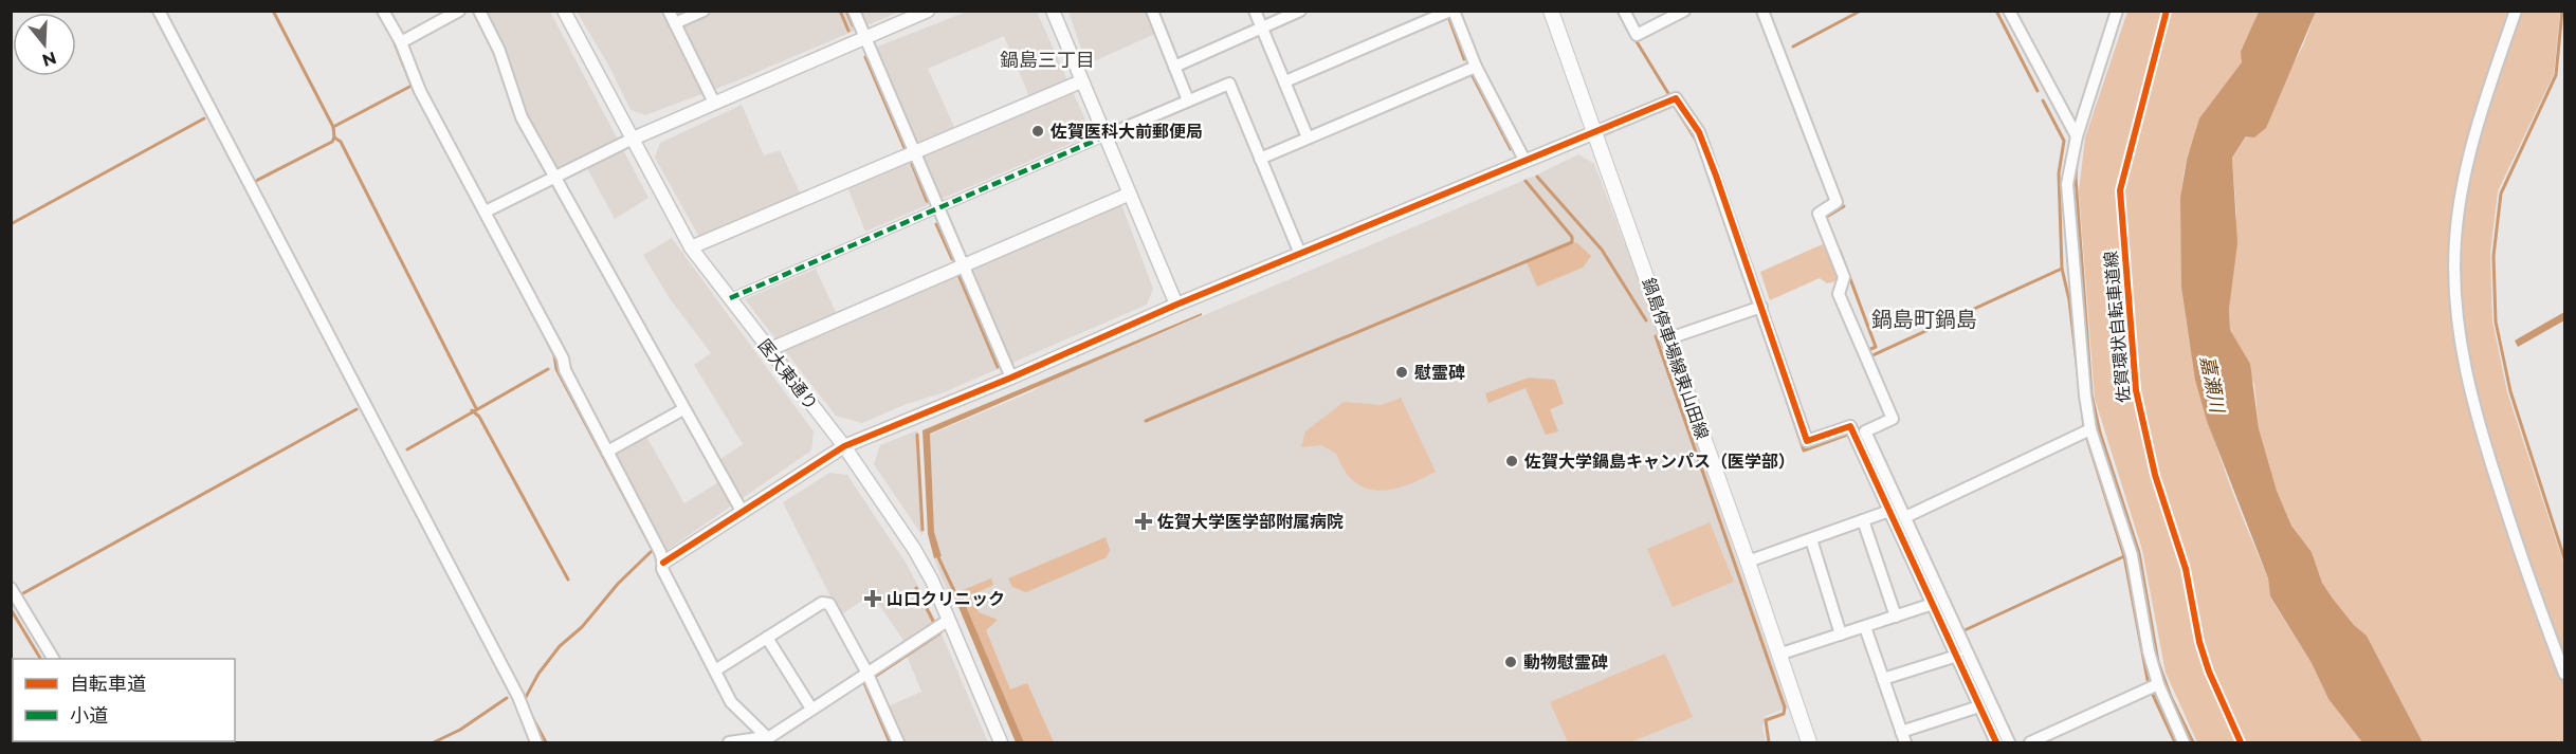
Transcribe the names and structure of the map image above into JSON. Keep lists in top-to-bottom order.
{
  "streets": {
    "main road": ["鍋島停車場線東山田線"],
    "street": ["医大東通り"],
    "cycle path": ["佐賀環状自転車道線"]
  },
  "districts": ["鍋島三丁目", "鍋島町鍋島"],
  "water": ["嘉瀬川"],
  "places": {
    "other": [
      "佐賀医科大前郵便局",
      "慰霊碑",
      "佐賀大学鍋島キャンパス（医学部）",
      "動物慰霊碑"
    ],
    "health": ["佐賀大学医学部附属病院", "山口クリニック"]
  },
  "legend": ["自転車道", "小道"],
  "north": "bottom"
}
